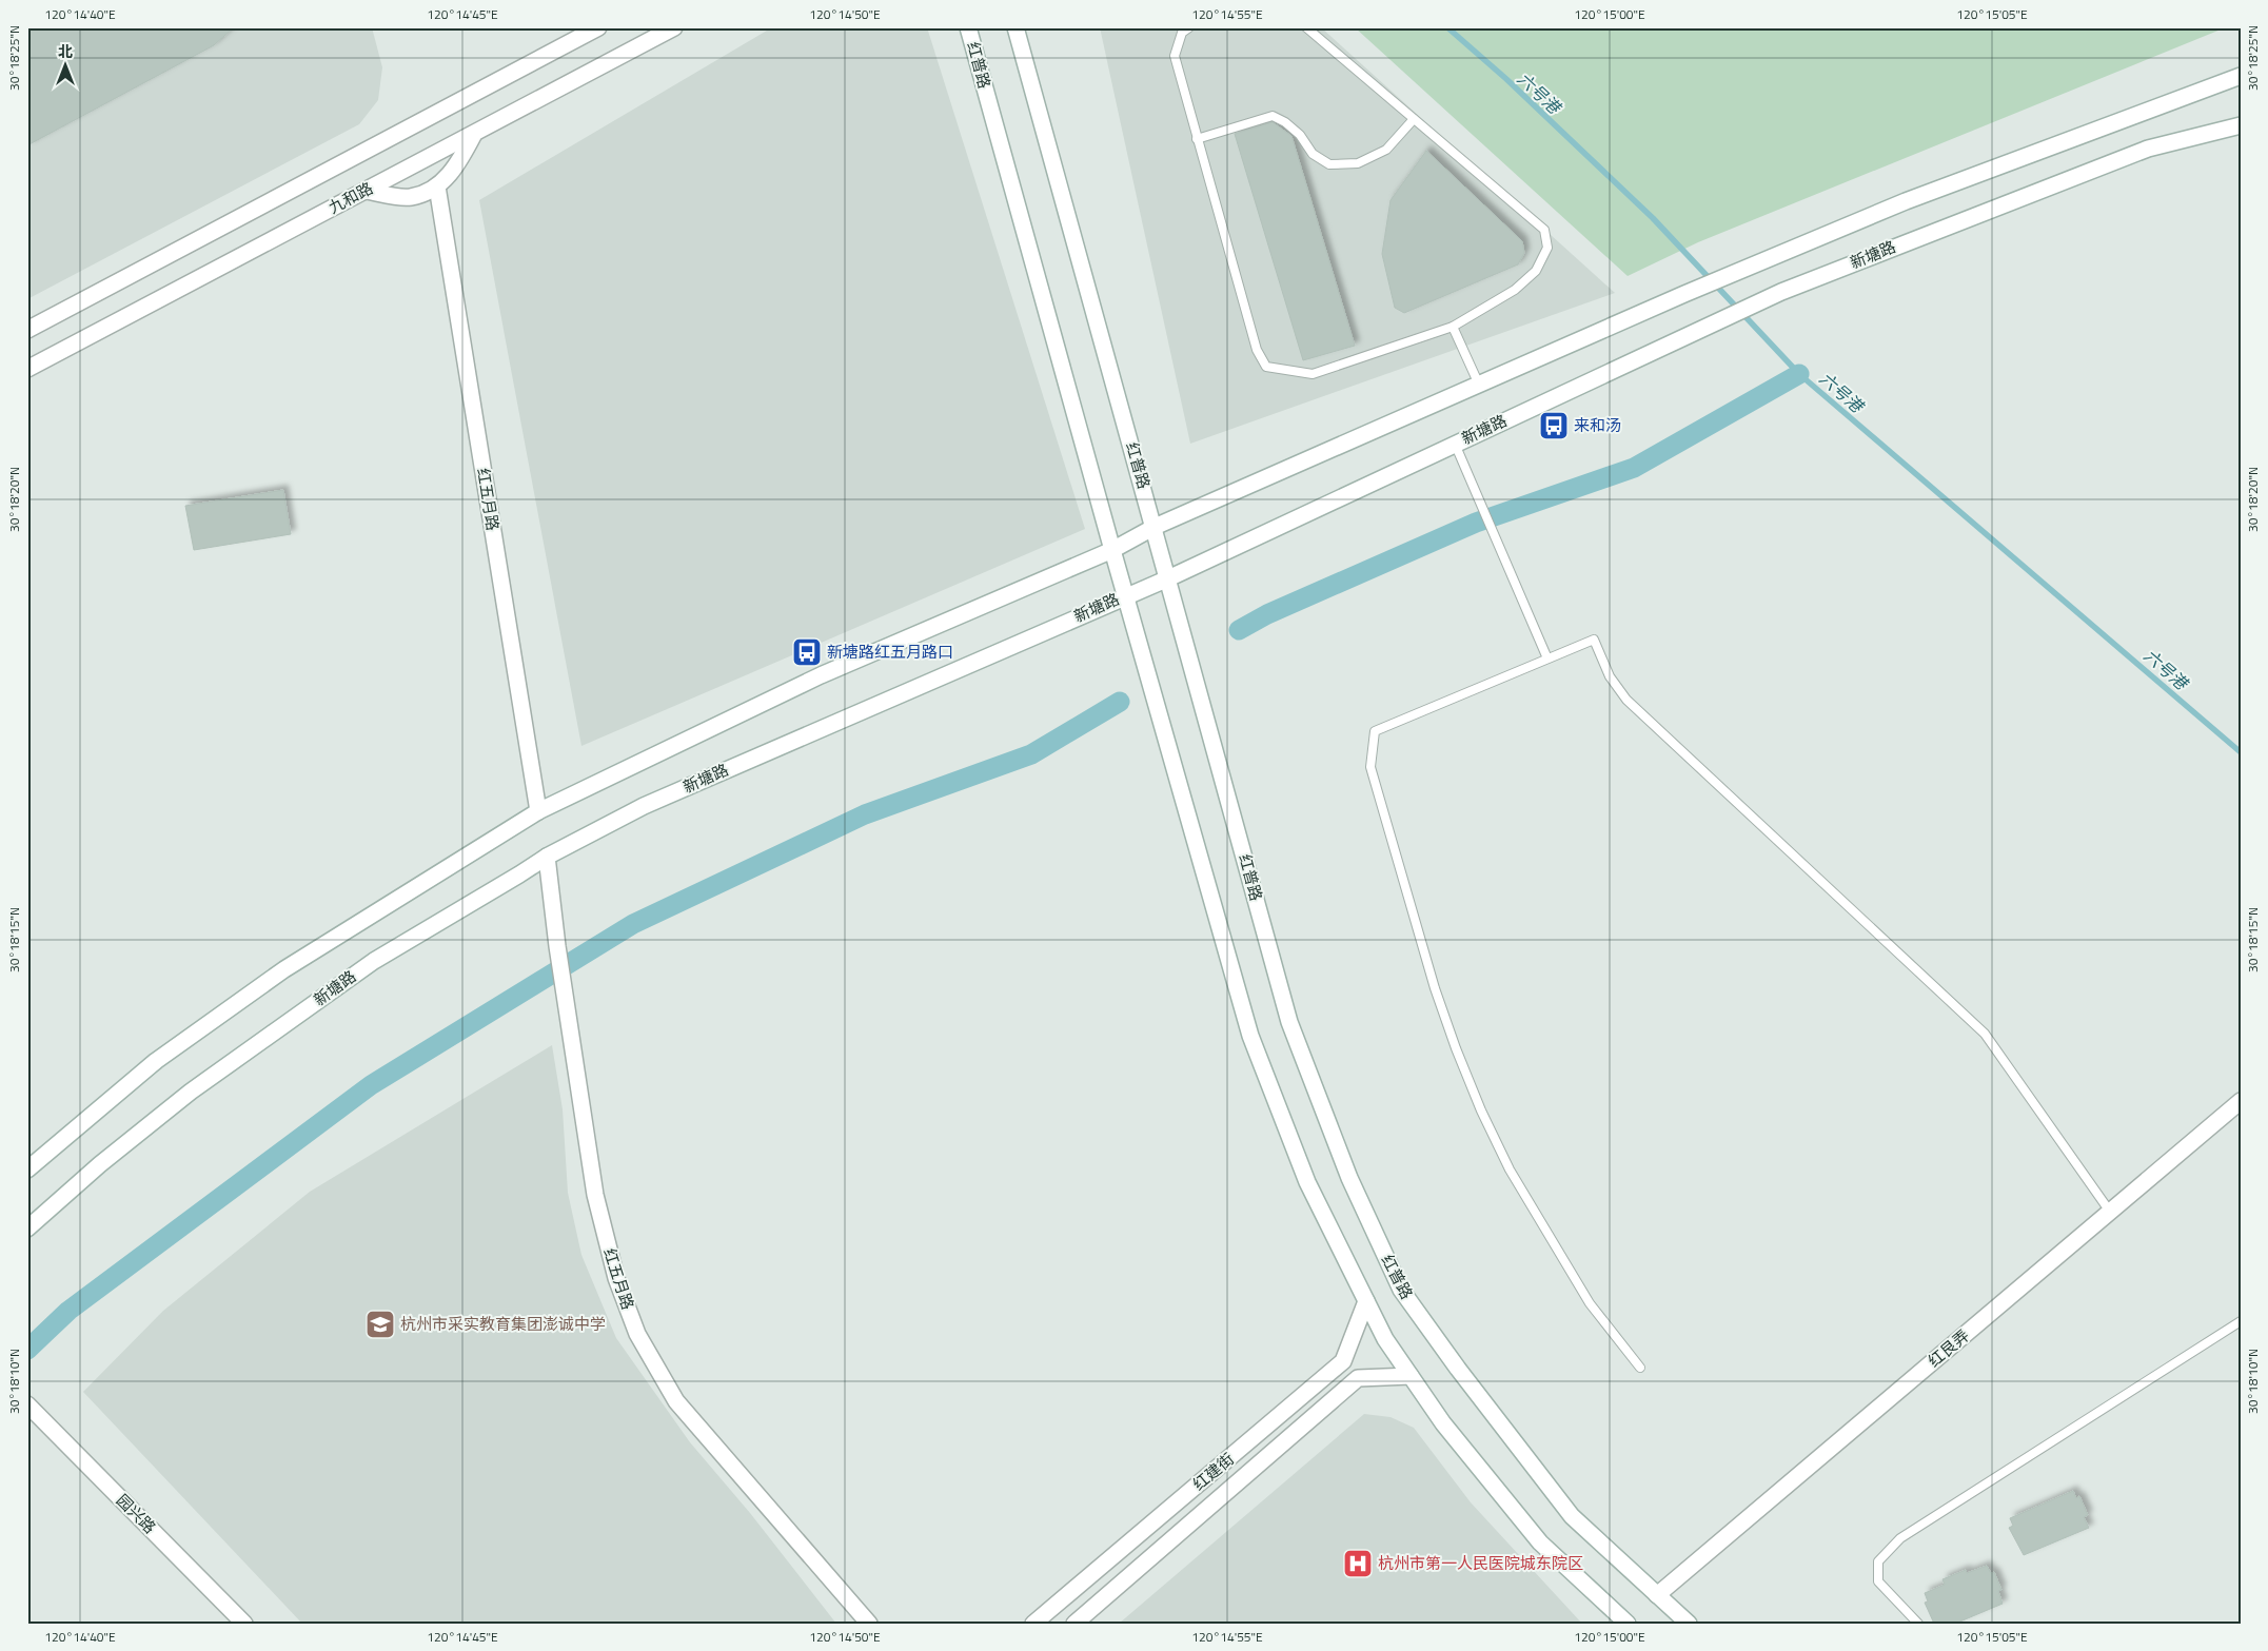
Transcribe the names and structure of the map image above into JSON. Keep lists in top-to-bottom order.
{
  "streets": {
    "main road": [
      "红普路",
      "九和路",
      "新塘路",
      "红五月路",
      "红艮弄",
      "红建街",
      "园兴路"
    ]
  },
  "crossings": [
    ["红普路", "新塘路"],
    ["红普路", "红艮弄"],
    ["红普路", "红建街"],
    ["新塘路", "红五月路"]
  ],
  "water": ["六号港"],
  "places": {
    "bus stop": ["来和汤", "新塘路红五月路口"],
    "school or university": ["杭州市采实教育集团澎诚中学"],
    "hospital": ["杭州市第一人民医院城东院区"]
  },
  "north": "top",
  "coordinates": [
    "120°14'40\"E",
    "120°14'45\"E",
    "120°14'50\"E",
    "120°14'55\"E",
    "120°15'00\"E",
    "120°15'05\"E",
    "30°18'25\"N",
    "30°18'20\"N",
    "30°18'15\"N",
    "30°18'10\"N"
  ]
}
